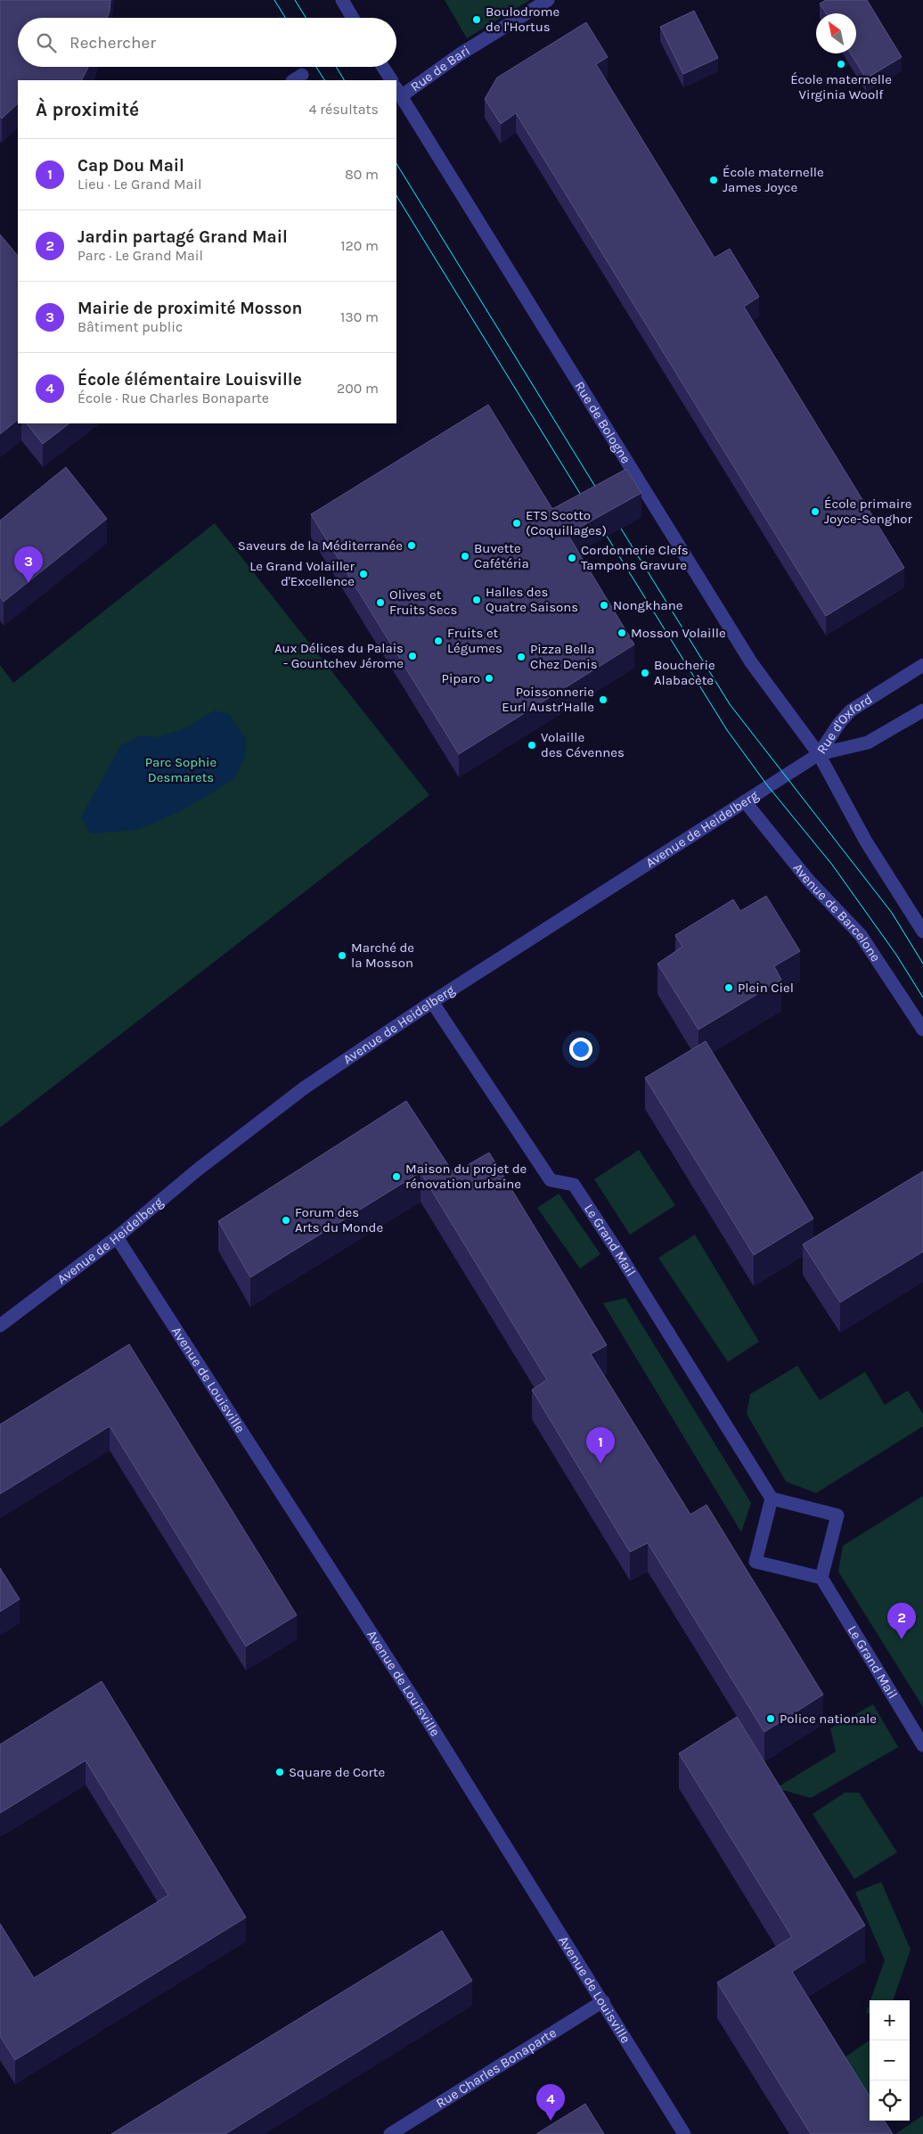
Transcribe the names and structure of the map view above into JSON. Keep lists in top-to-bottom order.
{
  "streets": {
    "street": [
      "Rue de Bari",
      "Rue de Bologne",
      "Rue d'Oxford",
      "Avenue de Heidelberg",
      "Avenue de Barcelone",
      "Le Grand Mail",
      "Avenue de Louisville",
      "Rue Charles Bonaparte"
    ]
  },
  "crossings": [
    ["Rue de Bari", "Rue de Bologne"],
    ["Rue de Bologne", "Rue d'Oxford"],
    ["Rue de Bologne", "Avenue de Heidelberg"],
    ["Rue d'Oxford", "Avenue de Heidelberg"],
    ["Avenue de Heidelberg", "Avenue de Barcelone"],
    ["Avenue de Heidelberg", "Le Grand Mail"],
    ["Avenue de Heidelberg", "Avenue de Louisville"],
    ["Avenue de Louisville", "Rue Charles Bonaparte"]
  ],
  "parks": ["Parc Sophie Desmarets"],
  "places": [
    "Boulodrome de l'Hortus",
    "École maternelle Virginia Woolf",
    "École maternelle James Joyce",
    "École primaire Joyce-Senghor",
    "ETS Scotto (Coquillages)",
    "Saveurs de la Méditerranée",
    "Buvette Cafétéria",
    "Cordonnerie Clefs Tampons Gravure",
    "Le Grand Volailler d'Excellence",
    "Halles des Quatre Saisons",
    "Olives et Fruits Secs",
    "Nongkhane",
    "Mosson Volaille",
    "Fruits et Légumes",
    "Aux Délices du Palais - Gountchev Jérome",
    "Pizza Bella Chez Denis",
    "Boucherie Alabacète",
    "Piparo",
    "Poissonnerie Eurl Austr'Halle",
    "Volaille des Cévennes",
    "Marché de la Mosson",
    "Plein Ciel",
    "Maison du projet de rénovation urbaine",
    "Forum des Arts du Monde",
    "Police nationale",
    "Square de Corte"
  ],
  "north": "top left",
  "page": {
    "search": "Rechercher",
    "heading": ["À proximité", "4 résultats"],
    "list": [
      {
        "mark": "1",
        "name": "Cap Dou Mail",
        "note": "Lieu · Le Grand Mail",
        "value": "80 m"
      },
      {
        "mark": "2",
        "name": "Jardin partagé Grand Mail",
        "note": "Parc · Le Grand Mail",
        "value": "120 m"
      },
      {
        "mark": "3",
        "name": "Mairie de proximité Mosson",
        "note": "Bâtiment public",
        "value": "130 m"
      },
      {
        "mark": "4",
        "name": "École élémentaire Louisville",
        "note": "École · Rue Charles Bonaparte",
        "value": "200 m"
      }
    ],
    "pins": [
      "3",
      "1",
      "2",
      "4"
    ],
    "map_buttons": ["+", "−"]
  }
}
